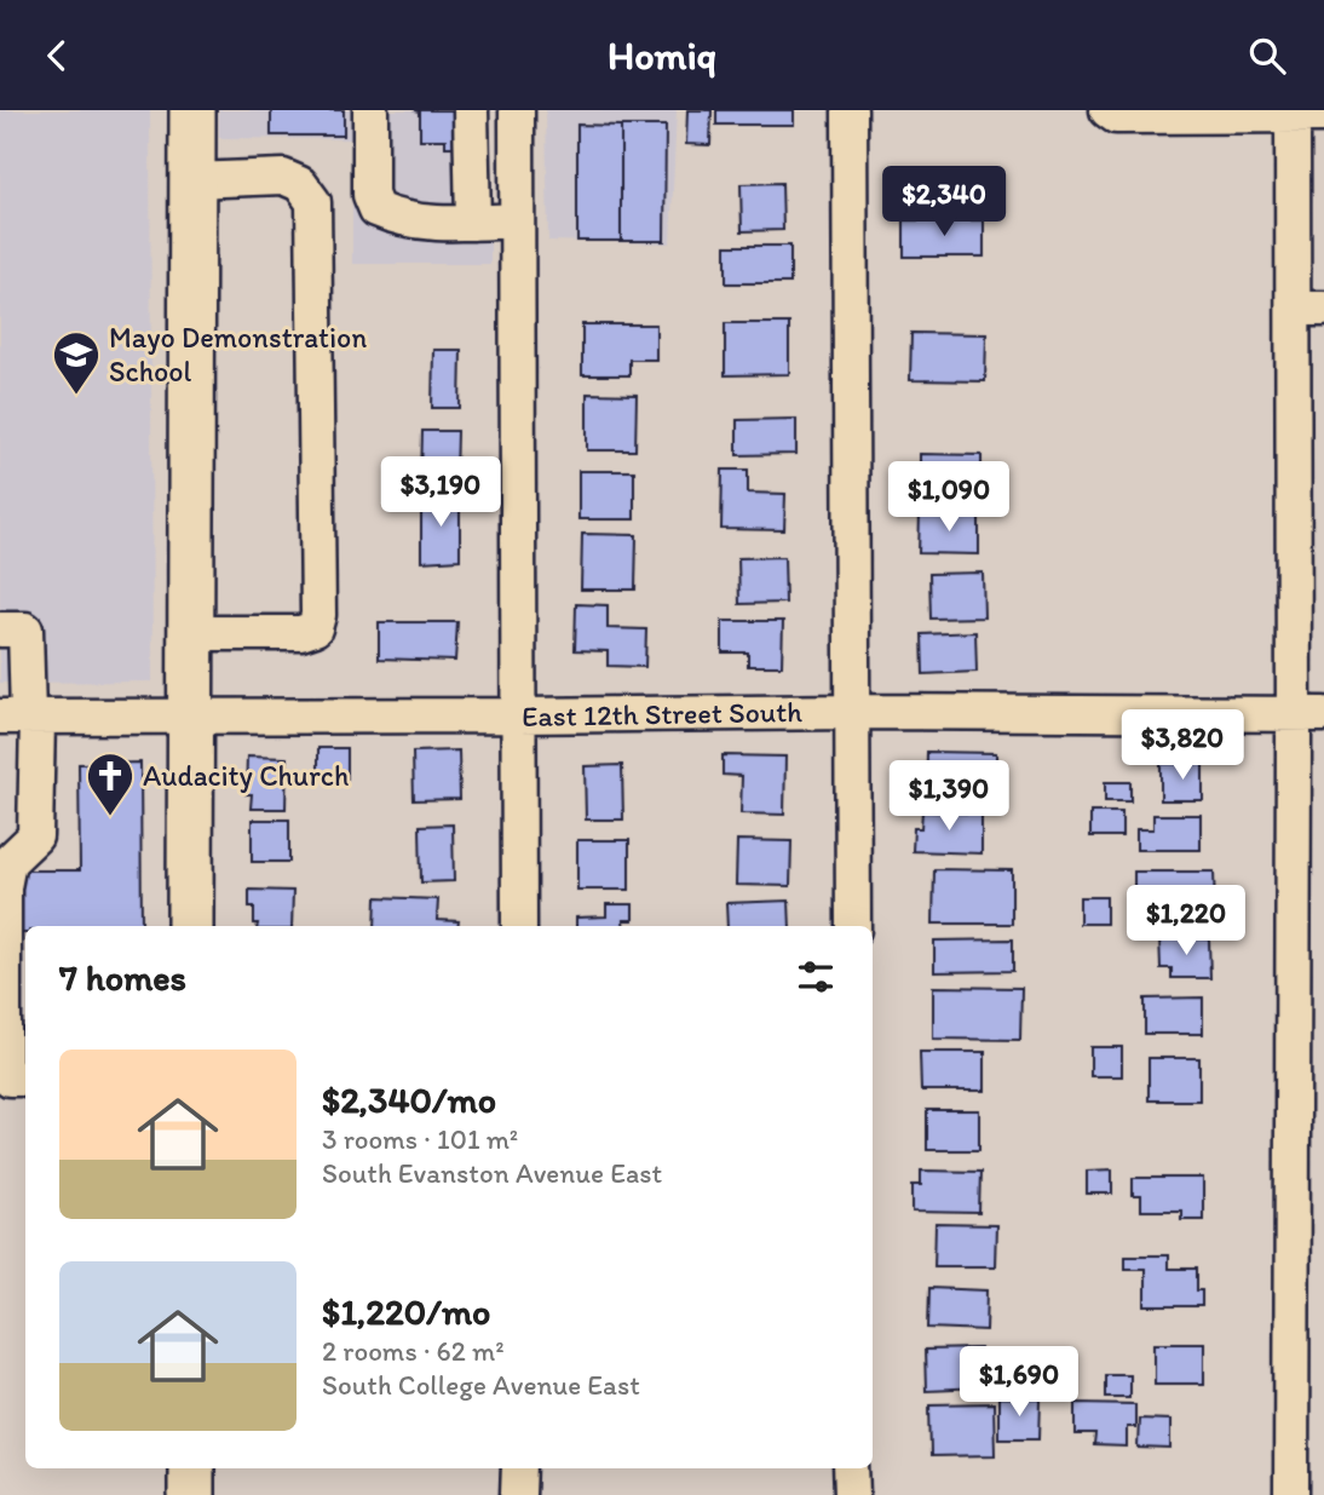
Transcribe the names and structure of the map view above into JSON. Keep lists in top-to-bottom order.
{
  "streets": {
    "street": ["East 12th Street South"]
  },
  "places": {
    "school or university": ["Mayo Demonstration School"],
    "church": ["Audacity Church"]
  },
  "page": {
    "header": "Homiq",
    "price": [
      "$2,340",
      "$3,190",
      "$1,090",
      "$3,820",
      "$1,390",
      "$1,220",
      "$1,690"
    ],
    "heading": "7 homes",
    "list": [
      {
        "name": "$2,340/mo",
        "note": "3 rooms · 101 m² · South Evanston Avenue East"
      },
      {
        "name": "$1,220/mo",
        "note": "2 rooms · 62 m² · South College Avenue East"
      }
    ]
  }
}
